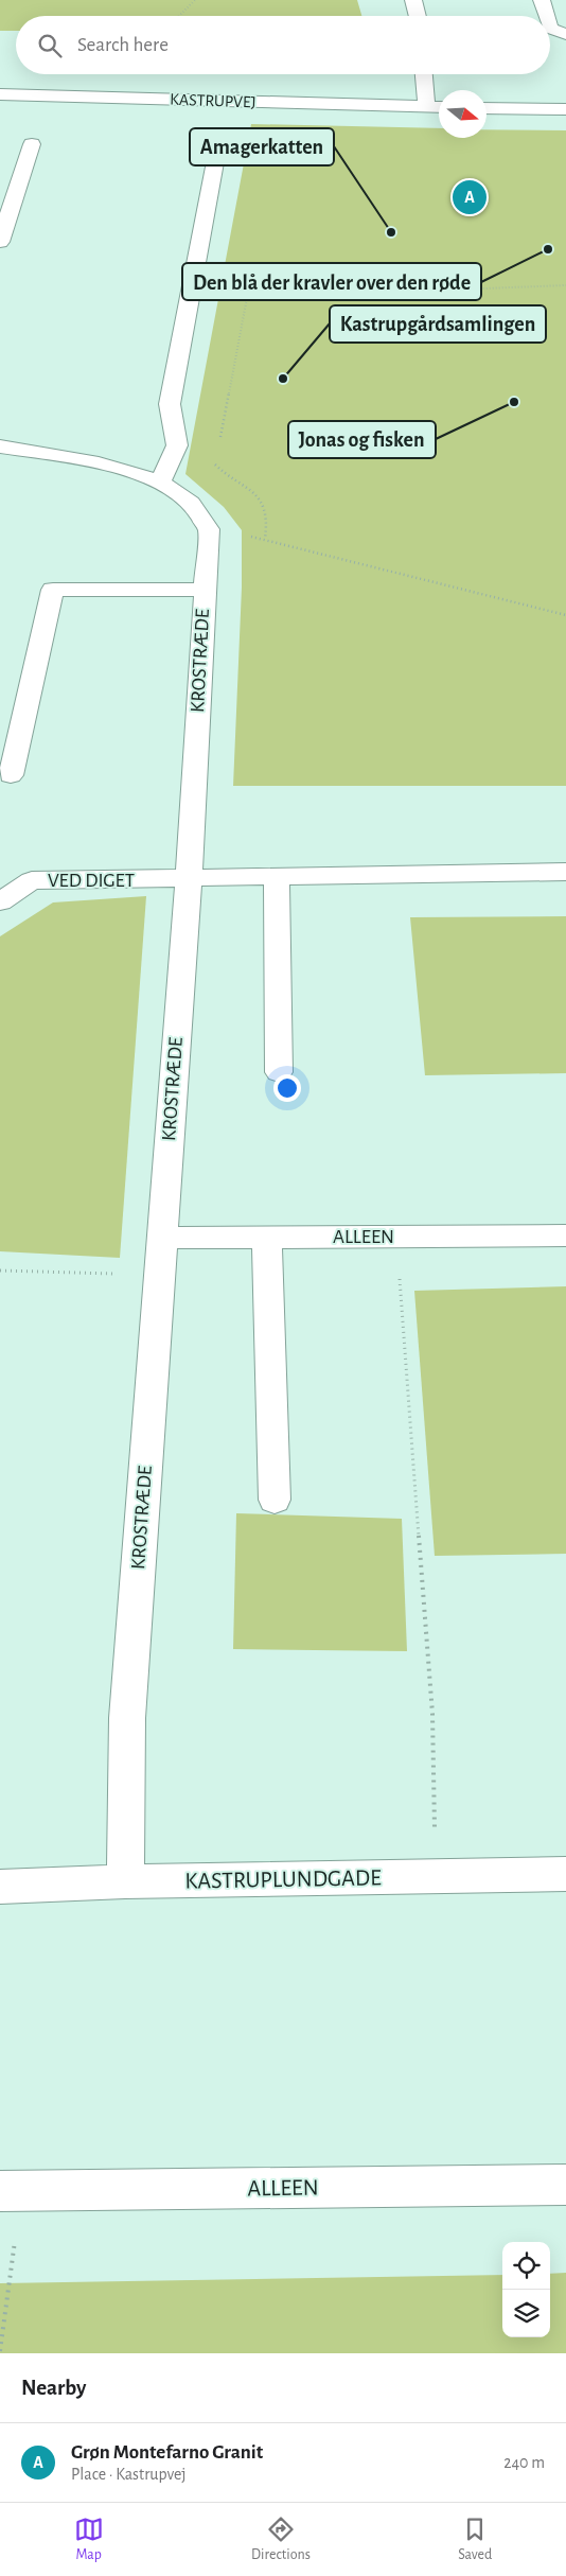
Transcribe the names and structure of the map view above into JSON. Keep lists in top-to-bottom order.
{
  "streets": {
    "street": [
      "KASTRUPVEJ",
      "KROSTRÆDE",
      "VED DIGET",
      "ALLEEN",
      "KASTRUPLUNDGADE"
    ]
  },
  "crossings": [
    ["KROSTRÆDE", "VED DIGET"],
    ["KROSTRÆDE", "ALLEEN"],
    ["KROSTRÆDE", "KASTRUPLUNDGADE"]
  ],
  "places": [
    "Amagerkatten",
    "Den blå der kravler over den røde",
    "Kastrupgårdsamlingen",
    "Jonas og fisken"
  ],
  "north": "right",
  "page": {
    "search": "Search here",
    "pins": "A",
    "heading": "Nearby",
    "list": [
      {
        "mark": "A",
        "name": "Grøn Montefarno Granit",
        "note": "Place · Kastrupvej",
        "value": "240 m"
      }
    ],
    "nav": ["Map", "Directions", "Saved"]
  }
}
